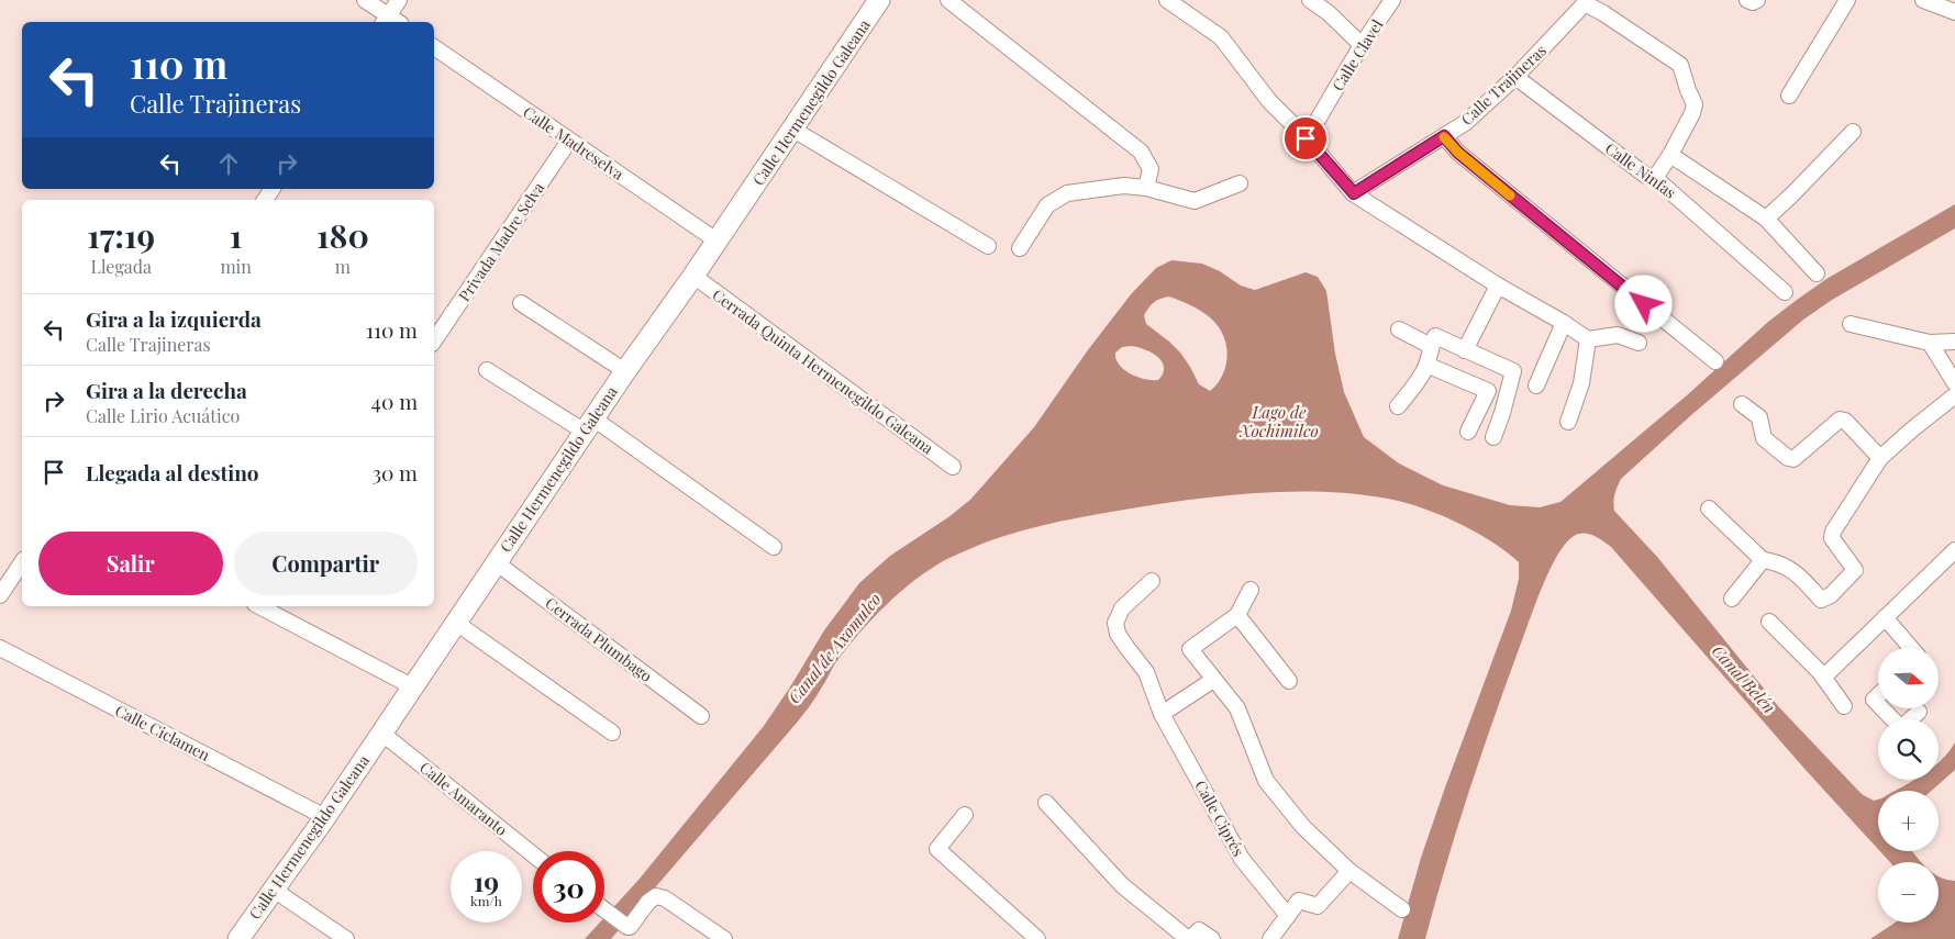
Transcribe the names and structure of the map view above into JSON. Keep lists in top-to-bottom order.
{
  "streets": {
    "street": [
      "Calle Clavel",
      "Calle Trajineras",
      "Calle Hermenegildo Galeana",
      "Calle Madreselva",
      "Calle Ninfas",
      "Privada Madre Selva",
      "Cerrada Quinta Hermenegildo Galeana",
      "Cerrada Plumbago",
      "Calle Ciclamen",
      "Calle Amaranto",
      "Calle Ciprés"
    ]
  },
  "crossings": [
    ["Calle Trajineras", "Calle Ninfas"],
    ["Calle Hermenegildo Galeana", "Calle Madreselva"],
    ["Calle Hermenegildo Galeana", "Cerrada Quinta Hermenegildo Galeana"],
    ["Calle Hermenegildo Galeana", "Cerrada Plumbago"],
    ["Calle Hermenegildo Galeana", "Calle Ciclamen"],
    ["Calle Hermenegildo Galeana", "Calle Amaranto"],
    ["Calle Madreselva", "Privada Madre Selva"]
  ],
  "water": ["Lago de Xochimilco", "Canal de Axomulco", "Canal Belén"],
  "north": "right",
  "page": {
    "turn": ["110 m", "Calle Trajineras"],
    "eta": [
      "17:19",
      "Llegada",
      "1",
      "min",
      "180",
      "m"
    ],
    "list": [
      {
        "name": "Gira a la izquierda",
        "note": "Calle Trajineras",
        "value": "110 m"
      },
      {
        "name": "Gira a la derecha",
        "note": "Calle Lirio Acuático",
        "value": "40 m"
      },
      {
        "name": "Llegada al destino",
        "value": "30 m"
      }
    ],
    "buttons": ["Salir", "Compartir"],
    "map_buttons": ["+", "−"],
    "speed": "19 km/h",
    "limit": "30"
  }
}
